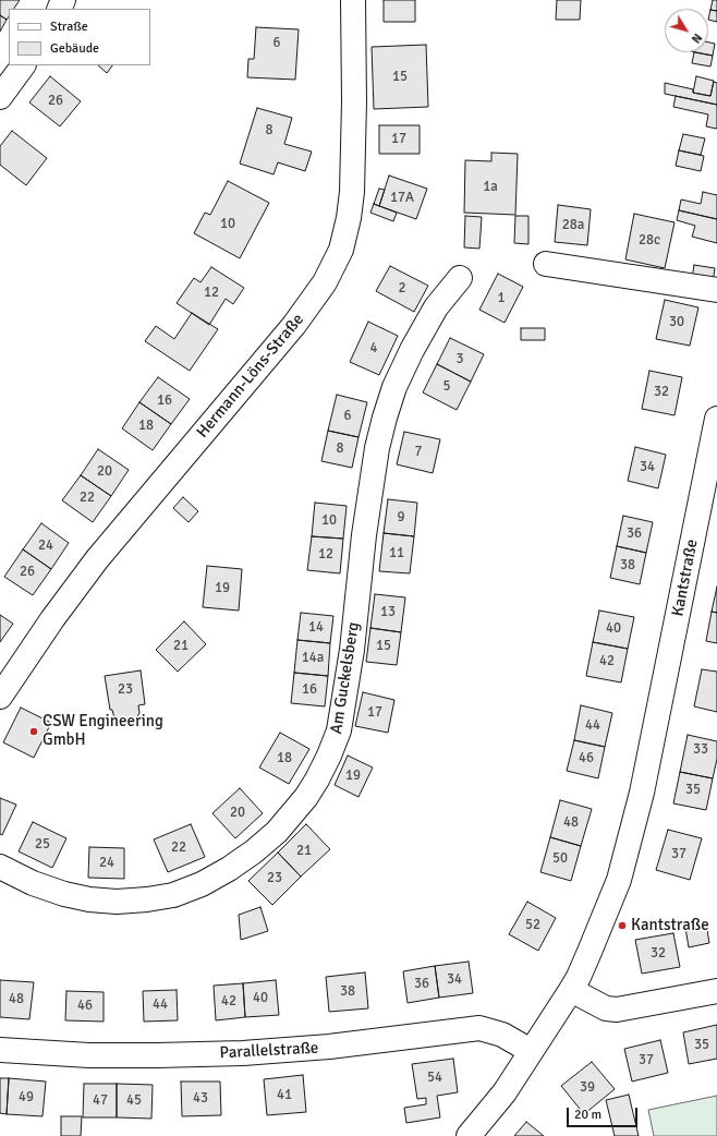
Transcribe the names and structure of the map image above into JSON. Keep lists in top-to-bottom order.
{
  "streets": {
    "street": [
      "Hermann-Löns-Straße",
      "Kantstraße",
      "Am Guckelsberg",
      "Parallelstraße"
    ]
  },
  "crossings": [
    ["Kantstraße", "Parallelstraße"]
  ],
  "places": ["CSW Engineering GmbH", "Kantstraße"],
  "house_numbers": [
    "6",
    "15",
    "26",
    "8",
    "17",
    "1a",
    "17A",
    "10",
    "28a",
    "28c",
    "2",
    "12",
    "1",
    "30",
    "4",
    "3",
    "5",
    "32",
    "16",
    "6",
    "18",
    "8",
    "7",
    "34",
    "20",
    "22",
    "9",
    "10",
    "36",
    "24",
    "11",
    "12",
    "38",
    "26",
    "19",
    "13",
    "14",
    "40",
    "21",
    "15",
    "14a",
    "42",
    "23",
    "16",
    "17",
    "44",
    "33",
    "18",
    "46",
    "19",
    "35",
    "20",
    "48",
    "25",
    "22",
    "21",
    "37",
    "50",
    "24",
    "23",
    "52",
    "32",
    "34",
    "36",
    "38",
    "40",
    "48",
    "42",
    "44",
    "46",
    "35",
    "37",
    "54",
    "39",
    "41",
    "49",
    "43",
    "47",
    "45"
  ],
  "legend": ["Straße", "Gebäude"],
  "scale_bar": "20 m",
  "north": "bottom right"
}
